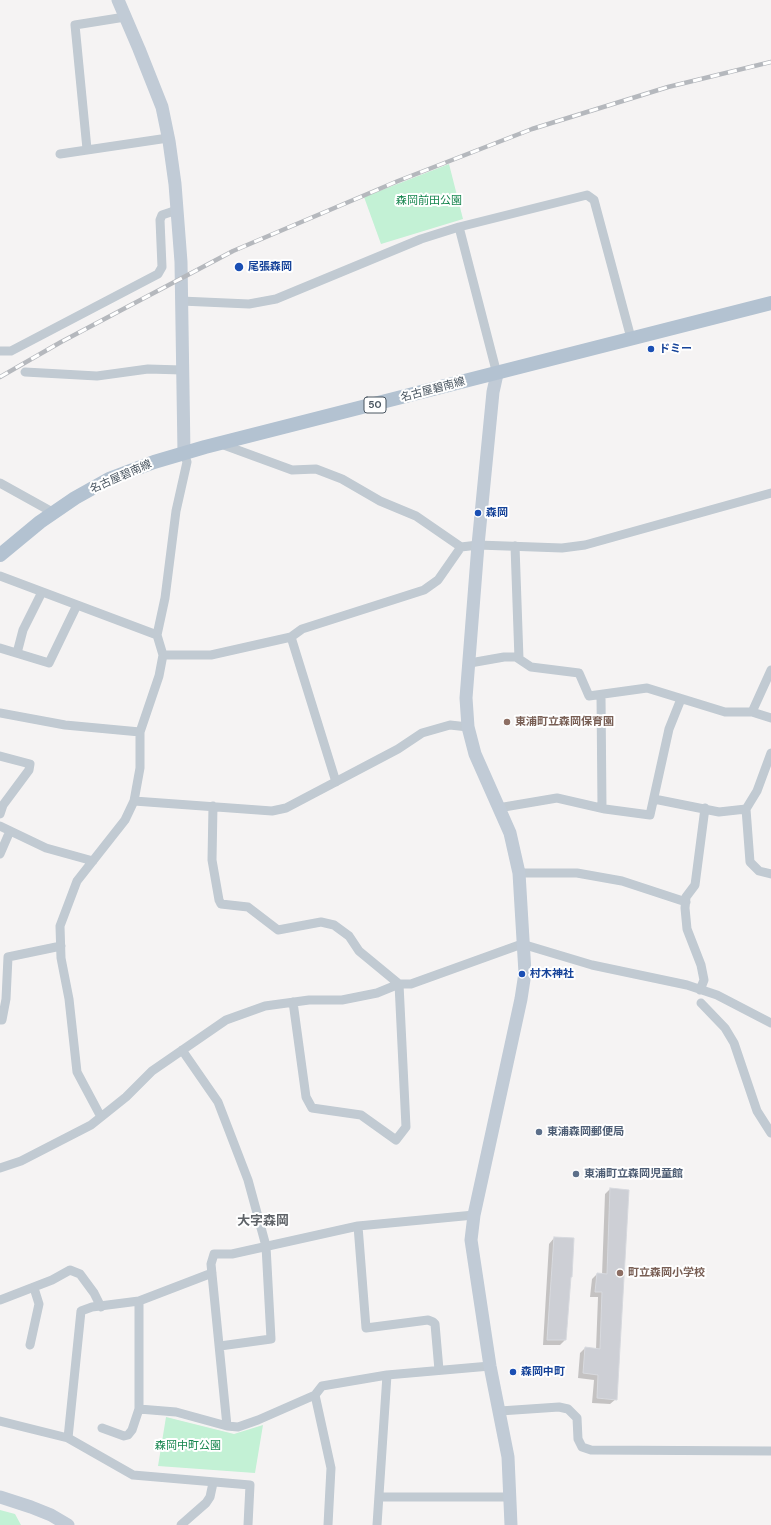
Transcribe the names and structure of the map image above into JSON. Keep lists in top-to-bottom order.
{
  "streets": {
    "main road": ["名古屋碧南線", "50"]
  },
  "districts": ["大字森岡"],
  "parks": ["森岡前田公園", "森岡中町公園"],
  "places": [
    "尾張森岡",
    "ドミー",
    "森岡",
    "東浦町立森岡保育園",
    "村木神社",
    "東浦森岡郵便局",
    "東浦町立森岡児童館",
    "町立森岡小学校",
    "森岡中町"
  ]
}
